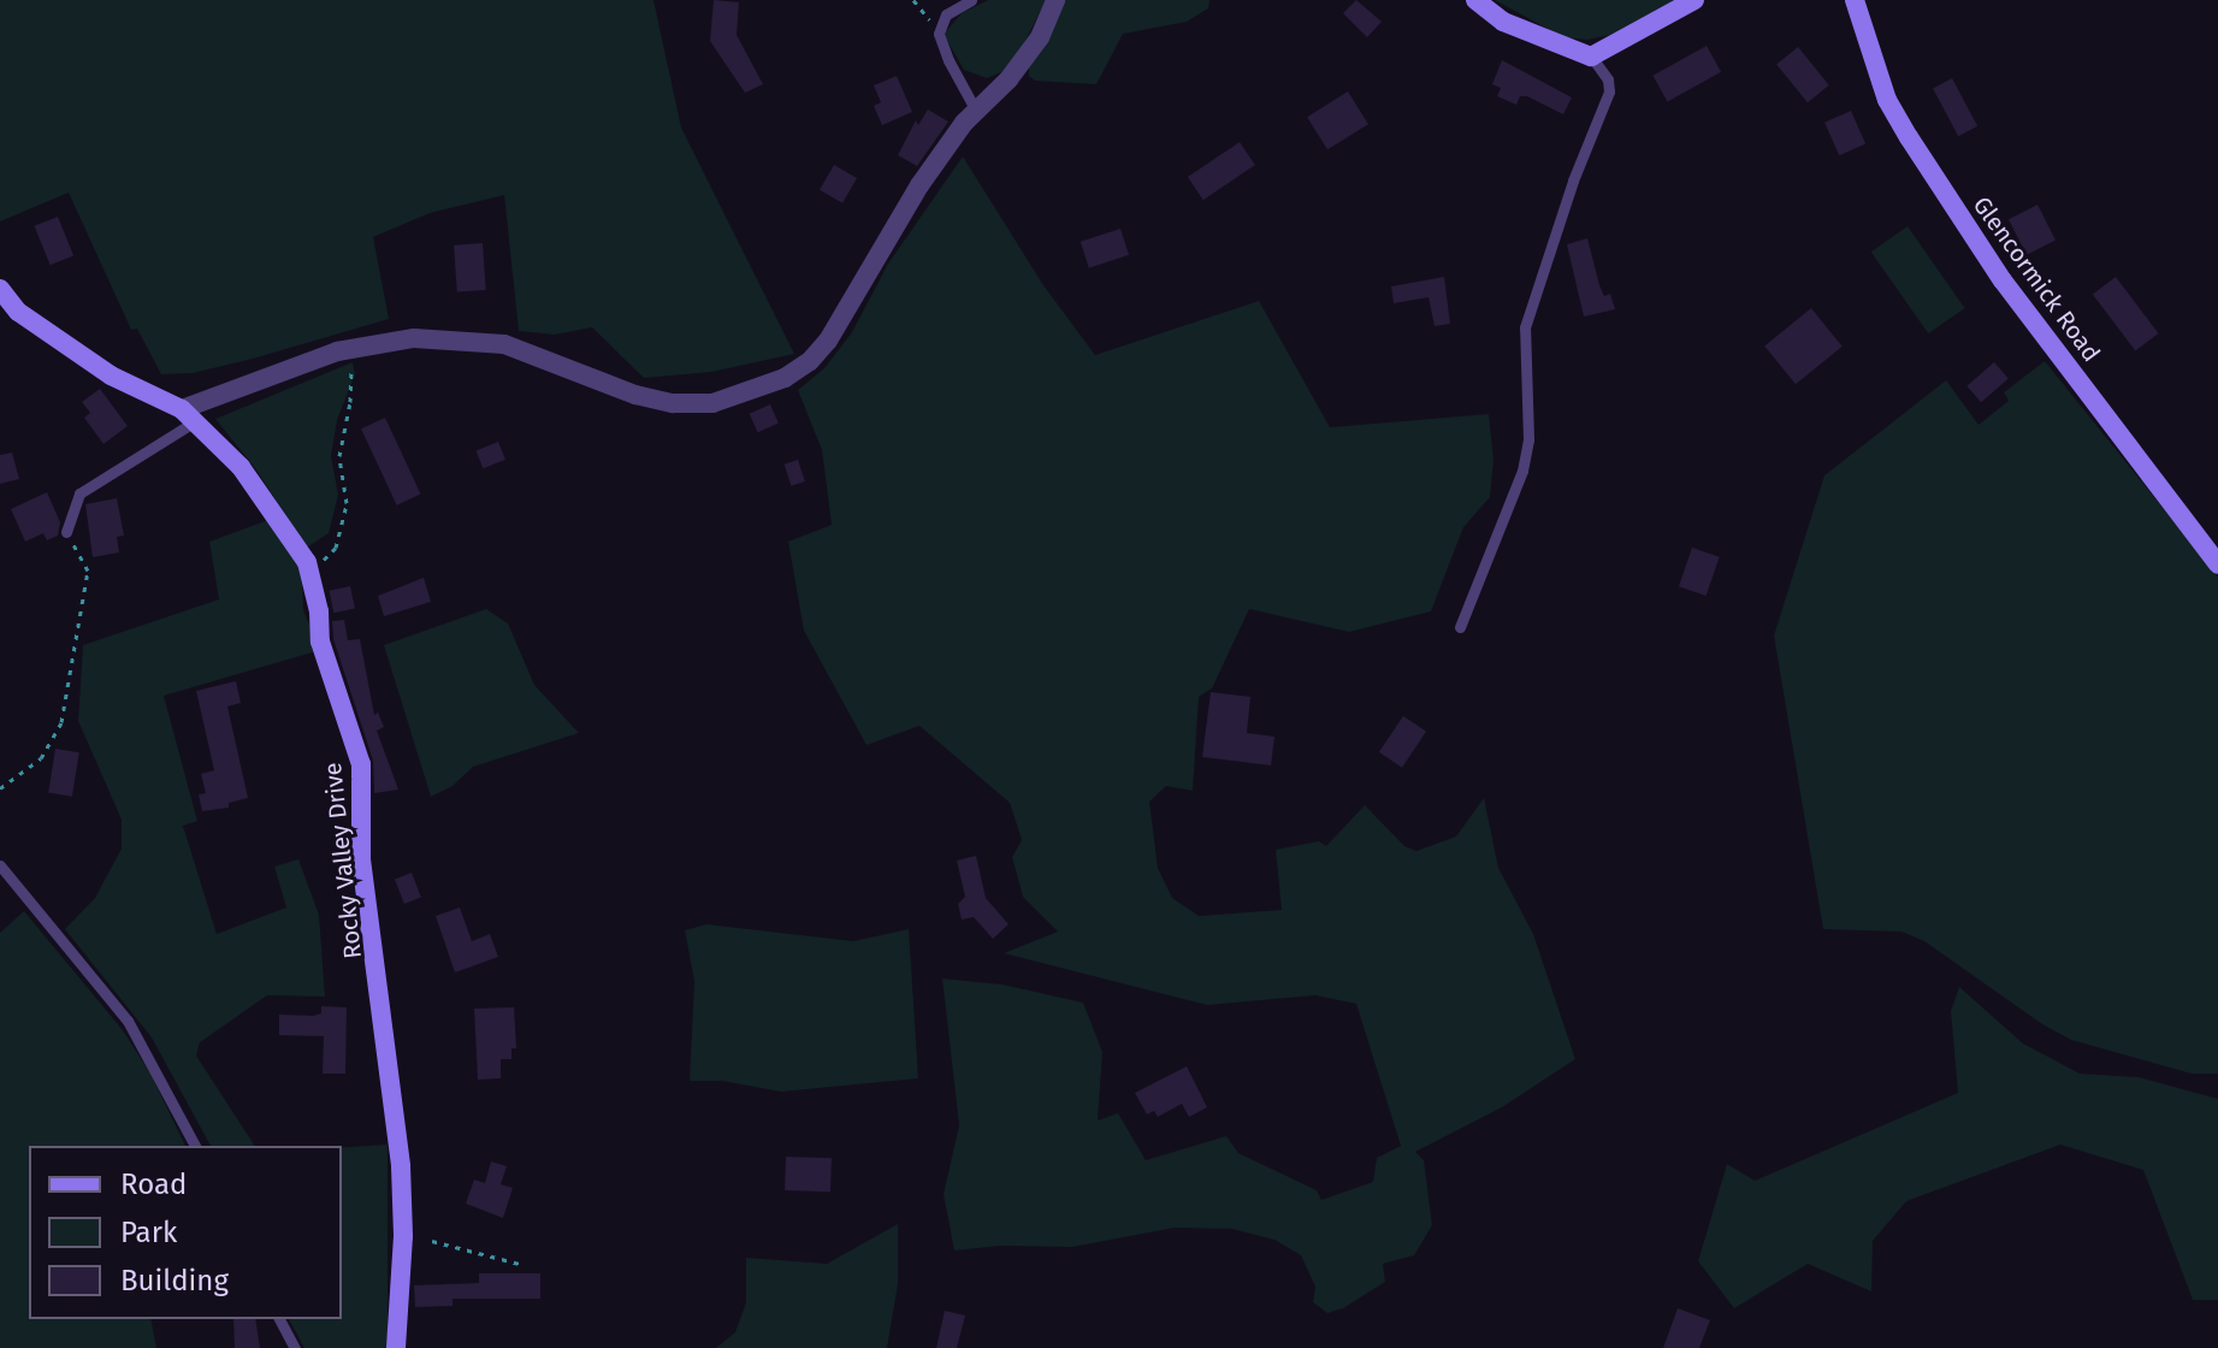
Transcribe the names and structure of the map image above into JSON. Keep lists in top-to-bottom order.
{
  "streets": {
    "street": ["Glencormick Road", "Rocky Valley Drive"]
  },
  "legend": ["Road", "Park", "Building"]
}
